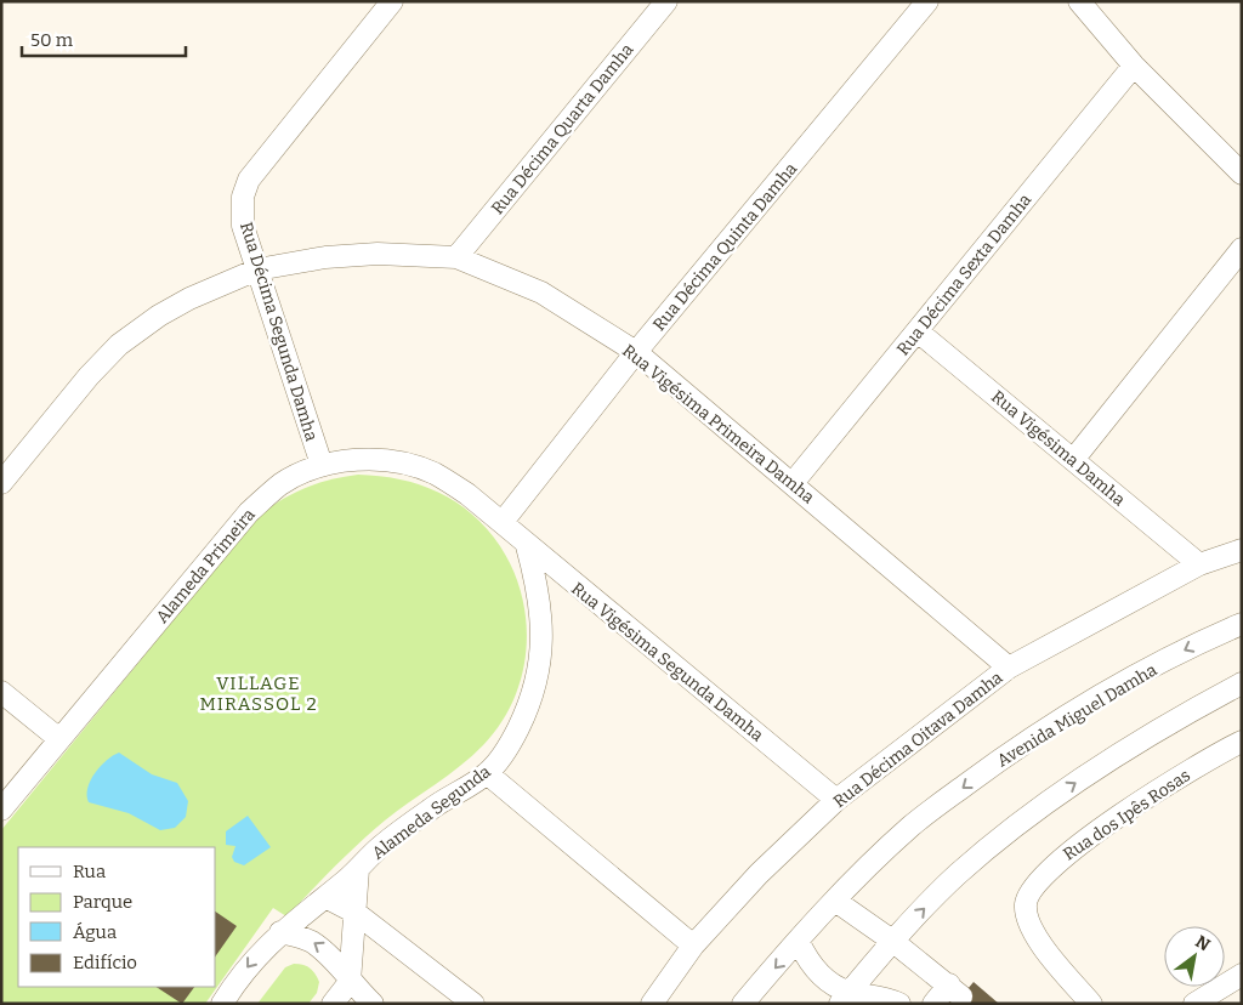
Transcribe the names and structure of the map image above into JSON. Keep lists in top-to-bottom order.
{
  "streets": {
    "street": [
      "Rua Décima Quarta Damha",
      "Rua Décima Quinta Damha",
      "Rua Décima Sexta Damha",
      "Rua Décima Segunda Damha",
      "Rua Vigésima Primeira Damha",
      "Rua Vigésima Damha",
      "Alameda Primeira",
      "Rua Vigésima Segunda Damha",
      "Avenida Miguel Damha",
      "Rua Décima Oitava Damha",
      "Alameda Segunda",
      "Rua dos Ipês Rosas"
    ]
  },
  "crossings": [
    ["Rua Décima Quarta Damha", "Rua Vigésima Primeira Damha"],
    ["Rua Décima Quinta Damha", "Rua Vigésima Primeira Damha"],
    ["Rua Décima Quinta Damha", "Alameda Primeira"],
    ["Rua Décima Quinta Damha", "Rua Vigésima Segunda Damha"],
    ["Rua Décima Sexta Damha", "Rua Vigésima Primeira Damha"],
    ["Rua Décima Sexta Damha", "Rua Vigésima Damha"],
    ["Rua Décima Segunda Damha", "Rua Vigésima Primeira Damha"],
    ["Rua Décima Segunda Damha", "Alameda Primeira"],
    ["Rua Vigésima Primeira Damha", "Rua Décima Oitava Damha"],
    ["Rua Vigésima Damha", "Rua Décima Oitava Damha"],
    ["Alameda Primeira", "Rua Vigésima Segunda Damha"],
    ["Rua Vigésima Segunda Damha", "Rua Décima Oitava Damha"],
    ["Rua Vigésima Segunda Damha", "Alameda Segunda"]
  ],
  "districts": ["VILLAGE MIRASSOL 2"],
  "legend": [
    "Rua",
    "Parque",
    "Água",
    "Edifício"
  ],
  "scale_bar": "50 m",
  "north": "top right"
}
